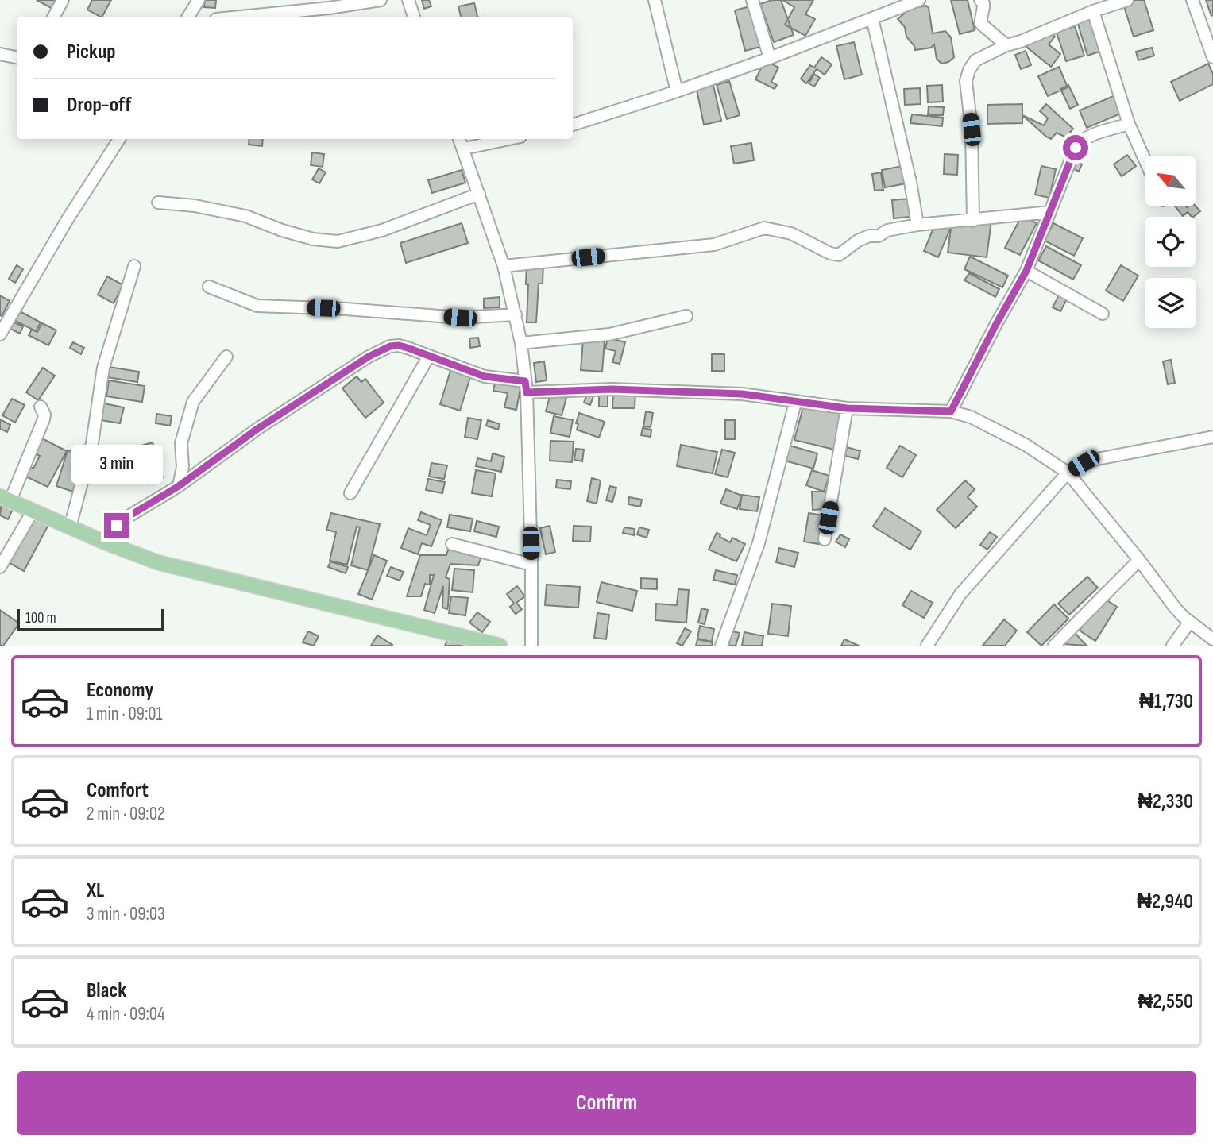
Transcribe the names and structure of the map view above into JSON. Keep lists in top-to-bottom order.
{
  "scale_bar": "100 m",
  "north": "top left",
  "page": {
    "banner": ["Pickup", "Drop-off"],
    "bubble": "3 min",
    "scale": "100 m",
    "list": [
      {
        "name": "Economy",
        "note": "1 min · 09:01",
        "value": "₦1,730"
      },
      {
        "name": "Comfort",
        "note": "2 min · 09:02",
        "value": "₦2,330"
      },
      {
        "name": "XL",
        "note": "3 min · 09:03",
        "value": "₦2,940"
      },
      {
        "name": "Black",
        "note": "4 min · 09:04",
        "value": "₦2,550"
      }
    ],
    "buttons": "Confirm"
  }
}
